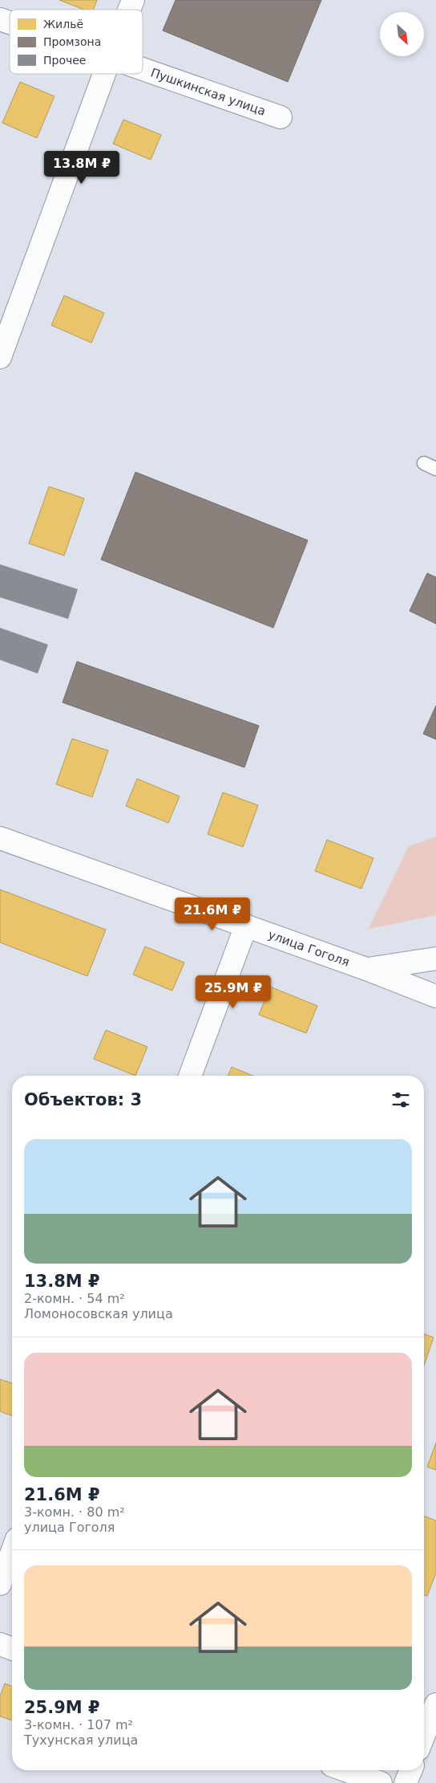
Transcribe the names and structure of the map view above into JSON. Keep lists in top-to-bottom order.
{
  "streets": {
    "street": ["Пушкинская улица", "улица Гоголя"]
  },
  "legend": ["Жильё", "Промзона", "Прочее"],
  "north": "bottom right",
  "page": {
    "price": ["13.8M ₽", "21.6M ₽", "25.9M ₽"],
    "heading": "Объектов: 3",
    "list": [
      {
        "name": "13.8M ₽",
        "note": "2-комн. · 54 m² · Ломоносовская улица"
      },
      {
        "name": "21.6M ₽",
        "note": "3-комн. · 80 m² · улица Гоголя"
      },
      {
        "name": "25.9M ₽",
        "note": "3-комн. · 107 m² · Тухунская улица"
      }
    ]
  }
}
